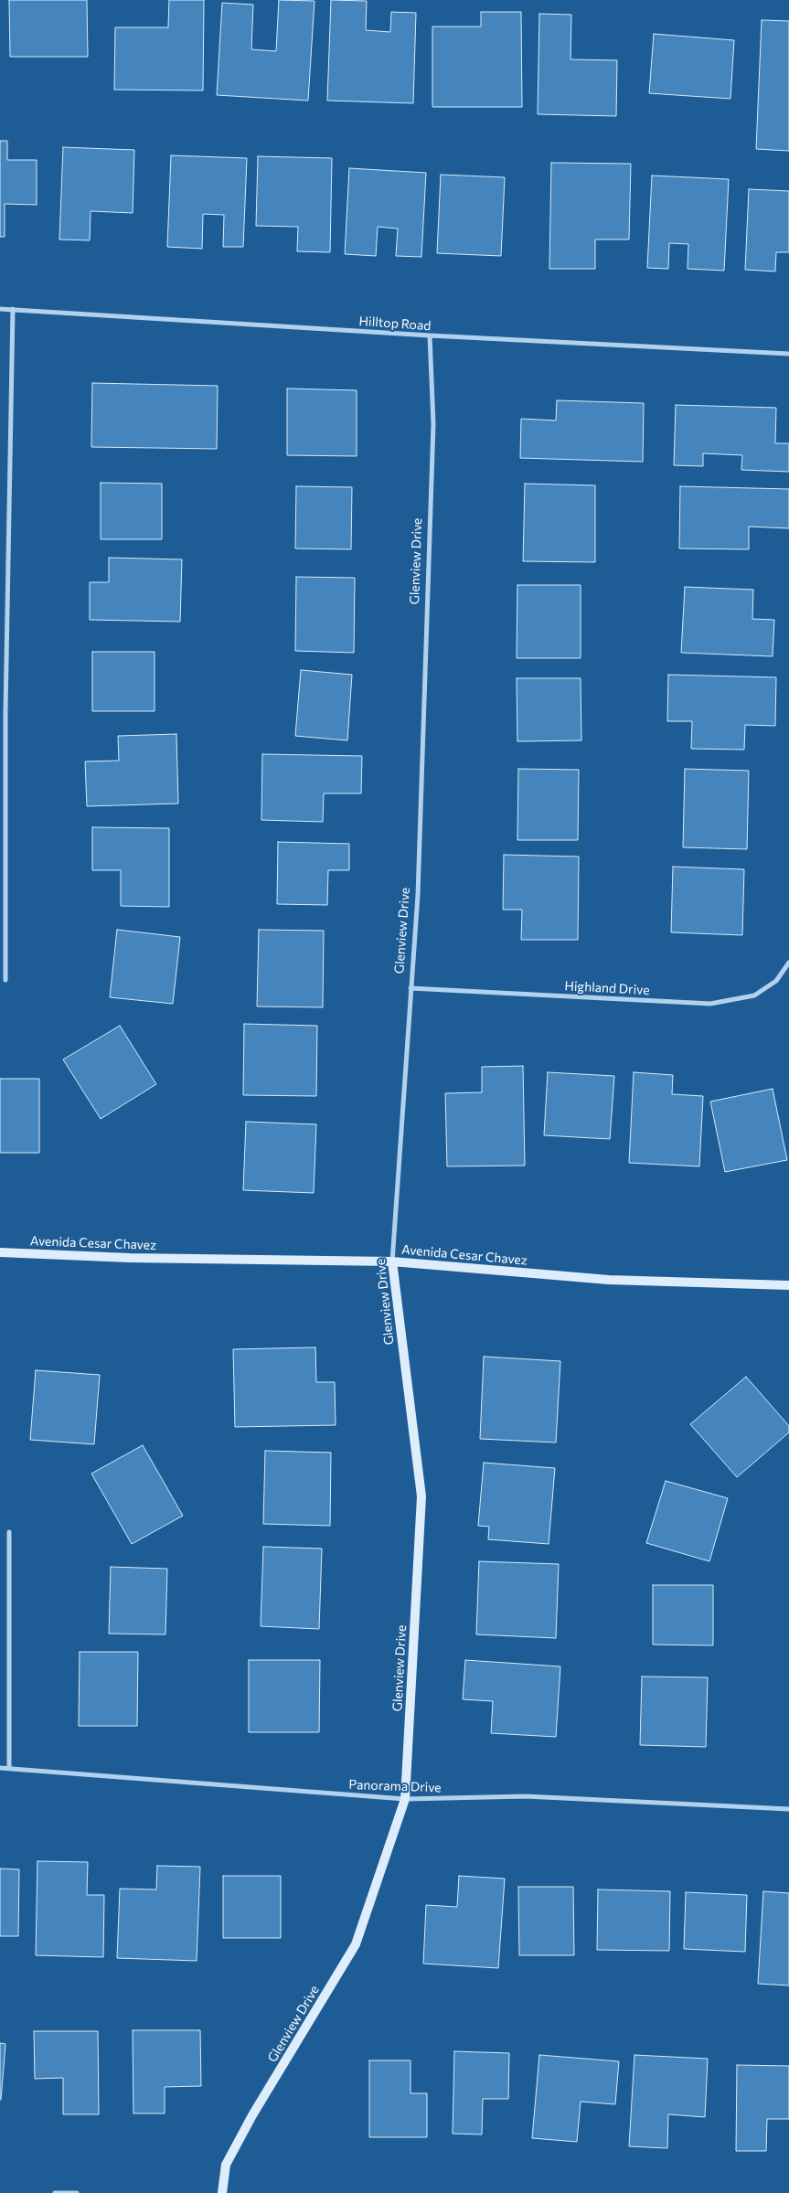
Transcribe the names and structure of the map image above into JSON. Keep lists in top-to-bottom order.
{
  "streets": {
    "street": [
      "Hilltop Road",
      "Glenview Drive",
      "Highland Drive",
      "Avenida Cesar Chavez",
      "Panorama Drive"
    ]
  },
  "crossings": [
    ["Hilltop Road", "Glenview Drive"],
    ["Glenview Drive", "Highland Drive"],
    ["Glenview Drive", "Avenida Cesar Chavez"],
    ["Glenview Drive", "Panorama Drive"]
  ]
}
